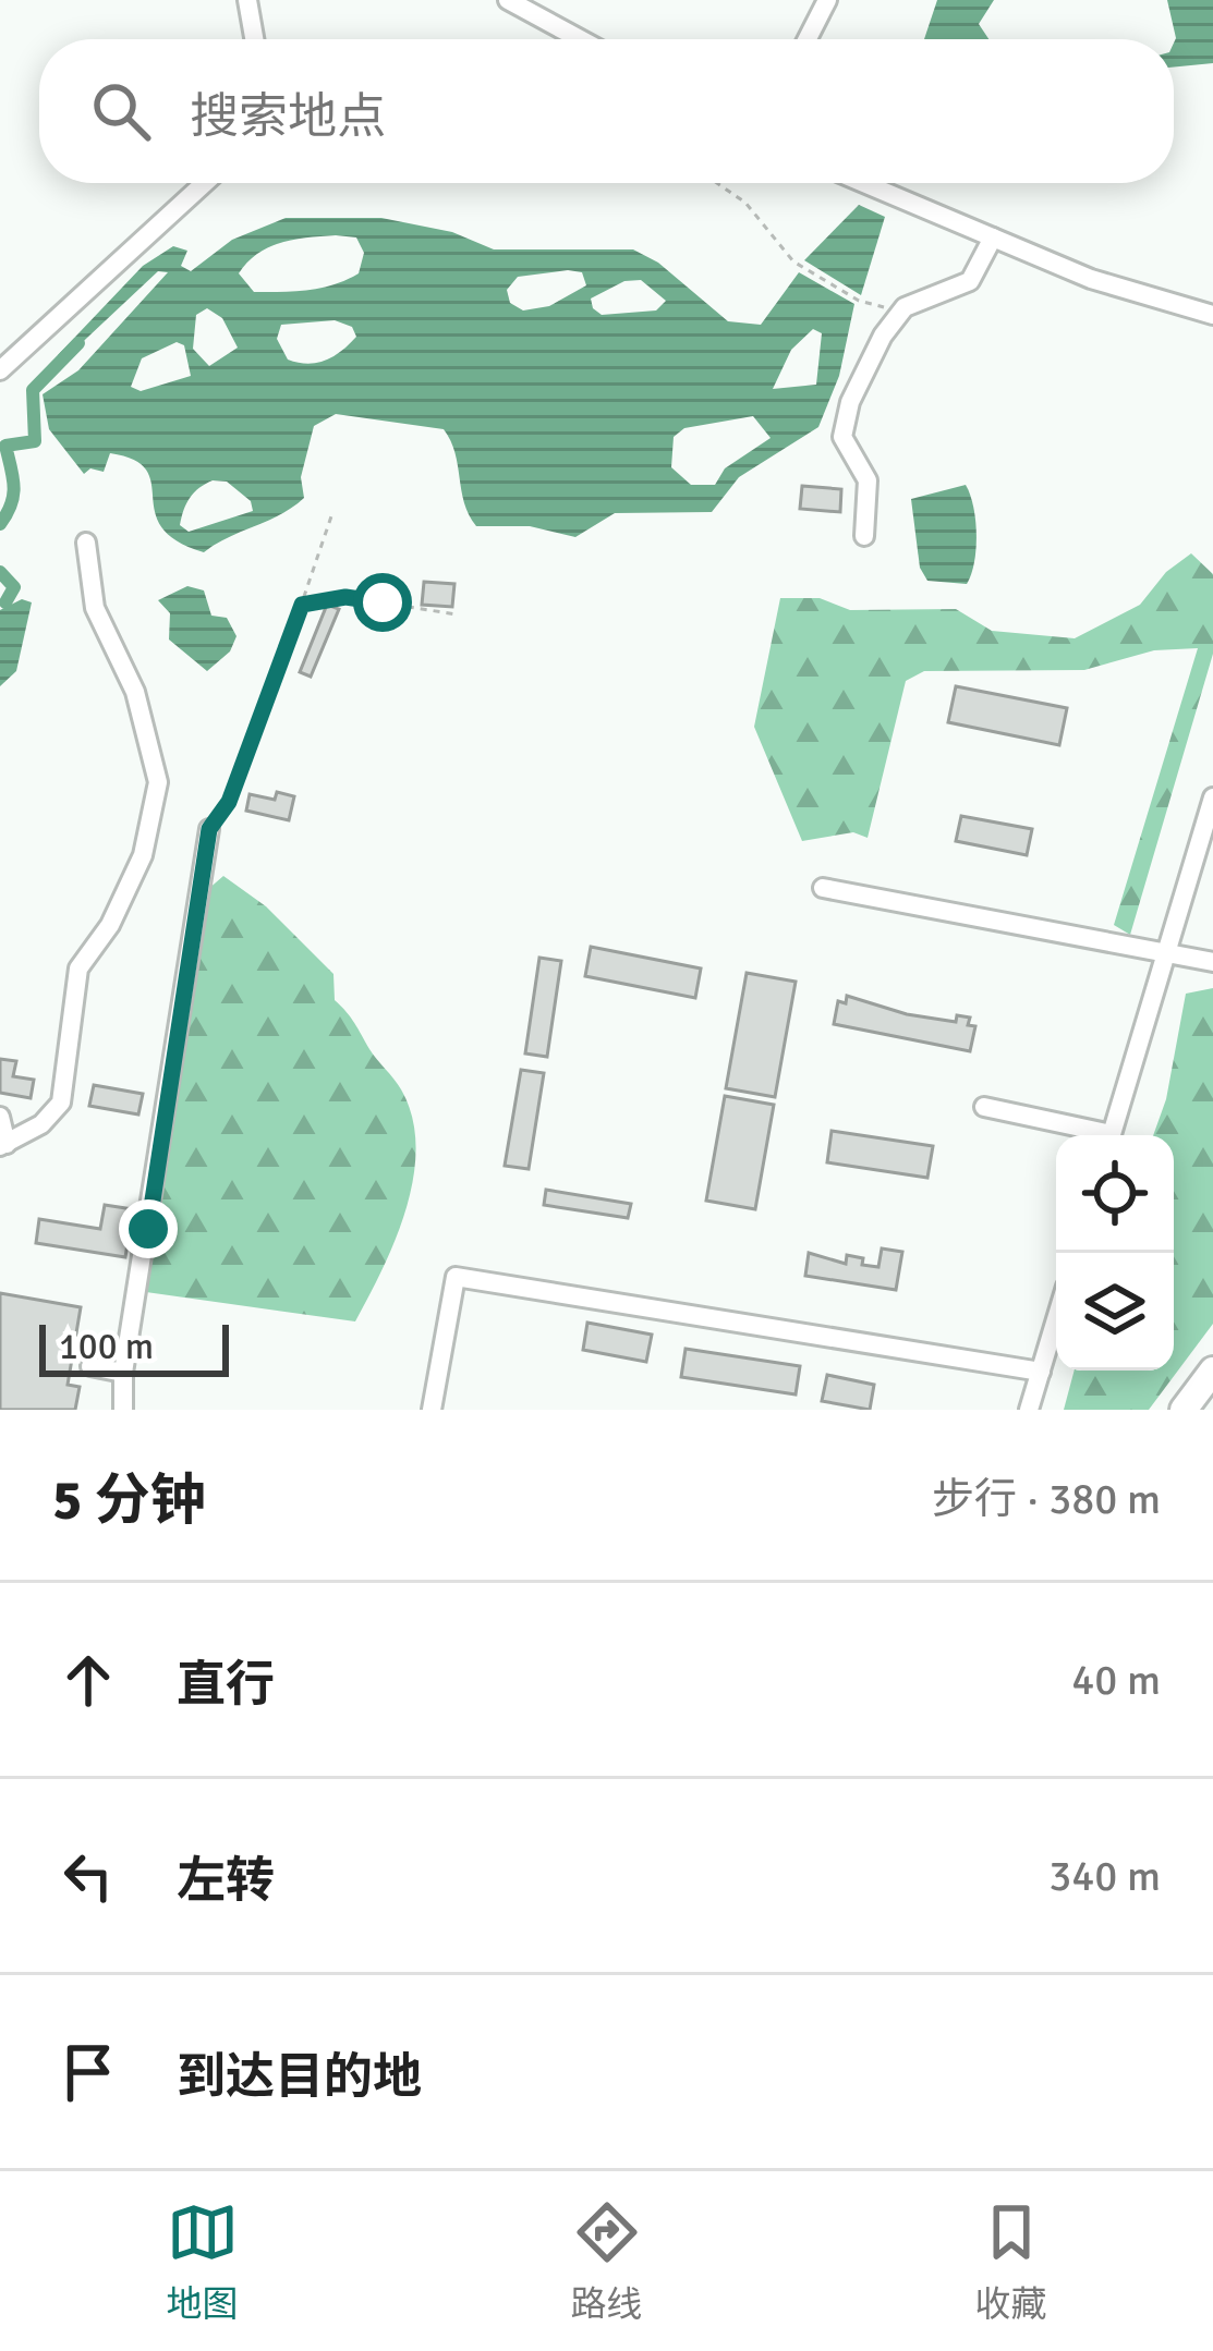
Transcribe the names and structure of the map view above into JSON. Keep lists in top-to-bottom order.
{
  "scale_bar": "100 m",
  "page": {
    "search": "搜索地点",
    "scale": "100 m",
    "heading": ["5 分钟", "步行 · 380 m"],
    "list": [
      ["直行", "40 m"],
      ["左转", "340 m"],
      "到达目的地"
    ],
    "nav": ["地图", "路线", "收藏"]
  }
}
